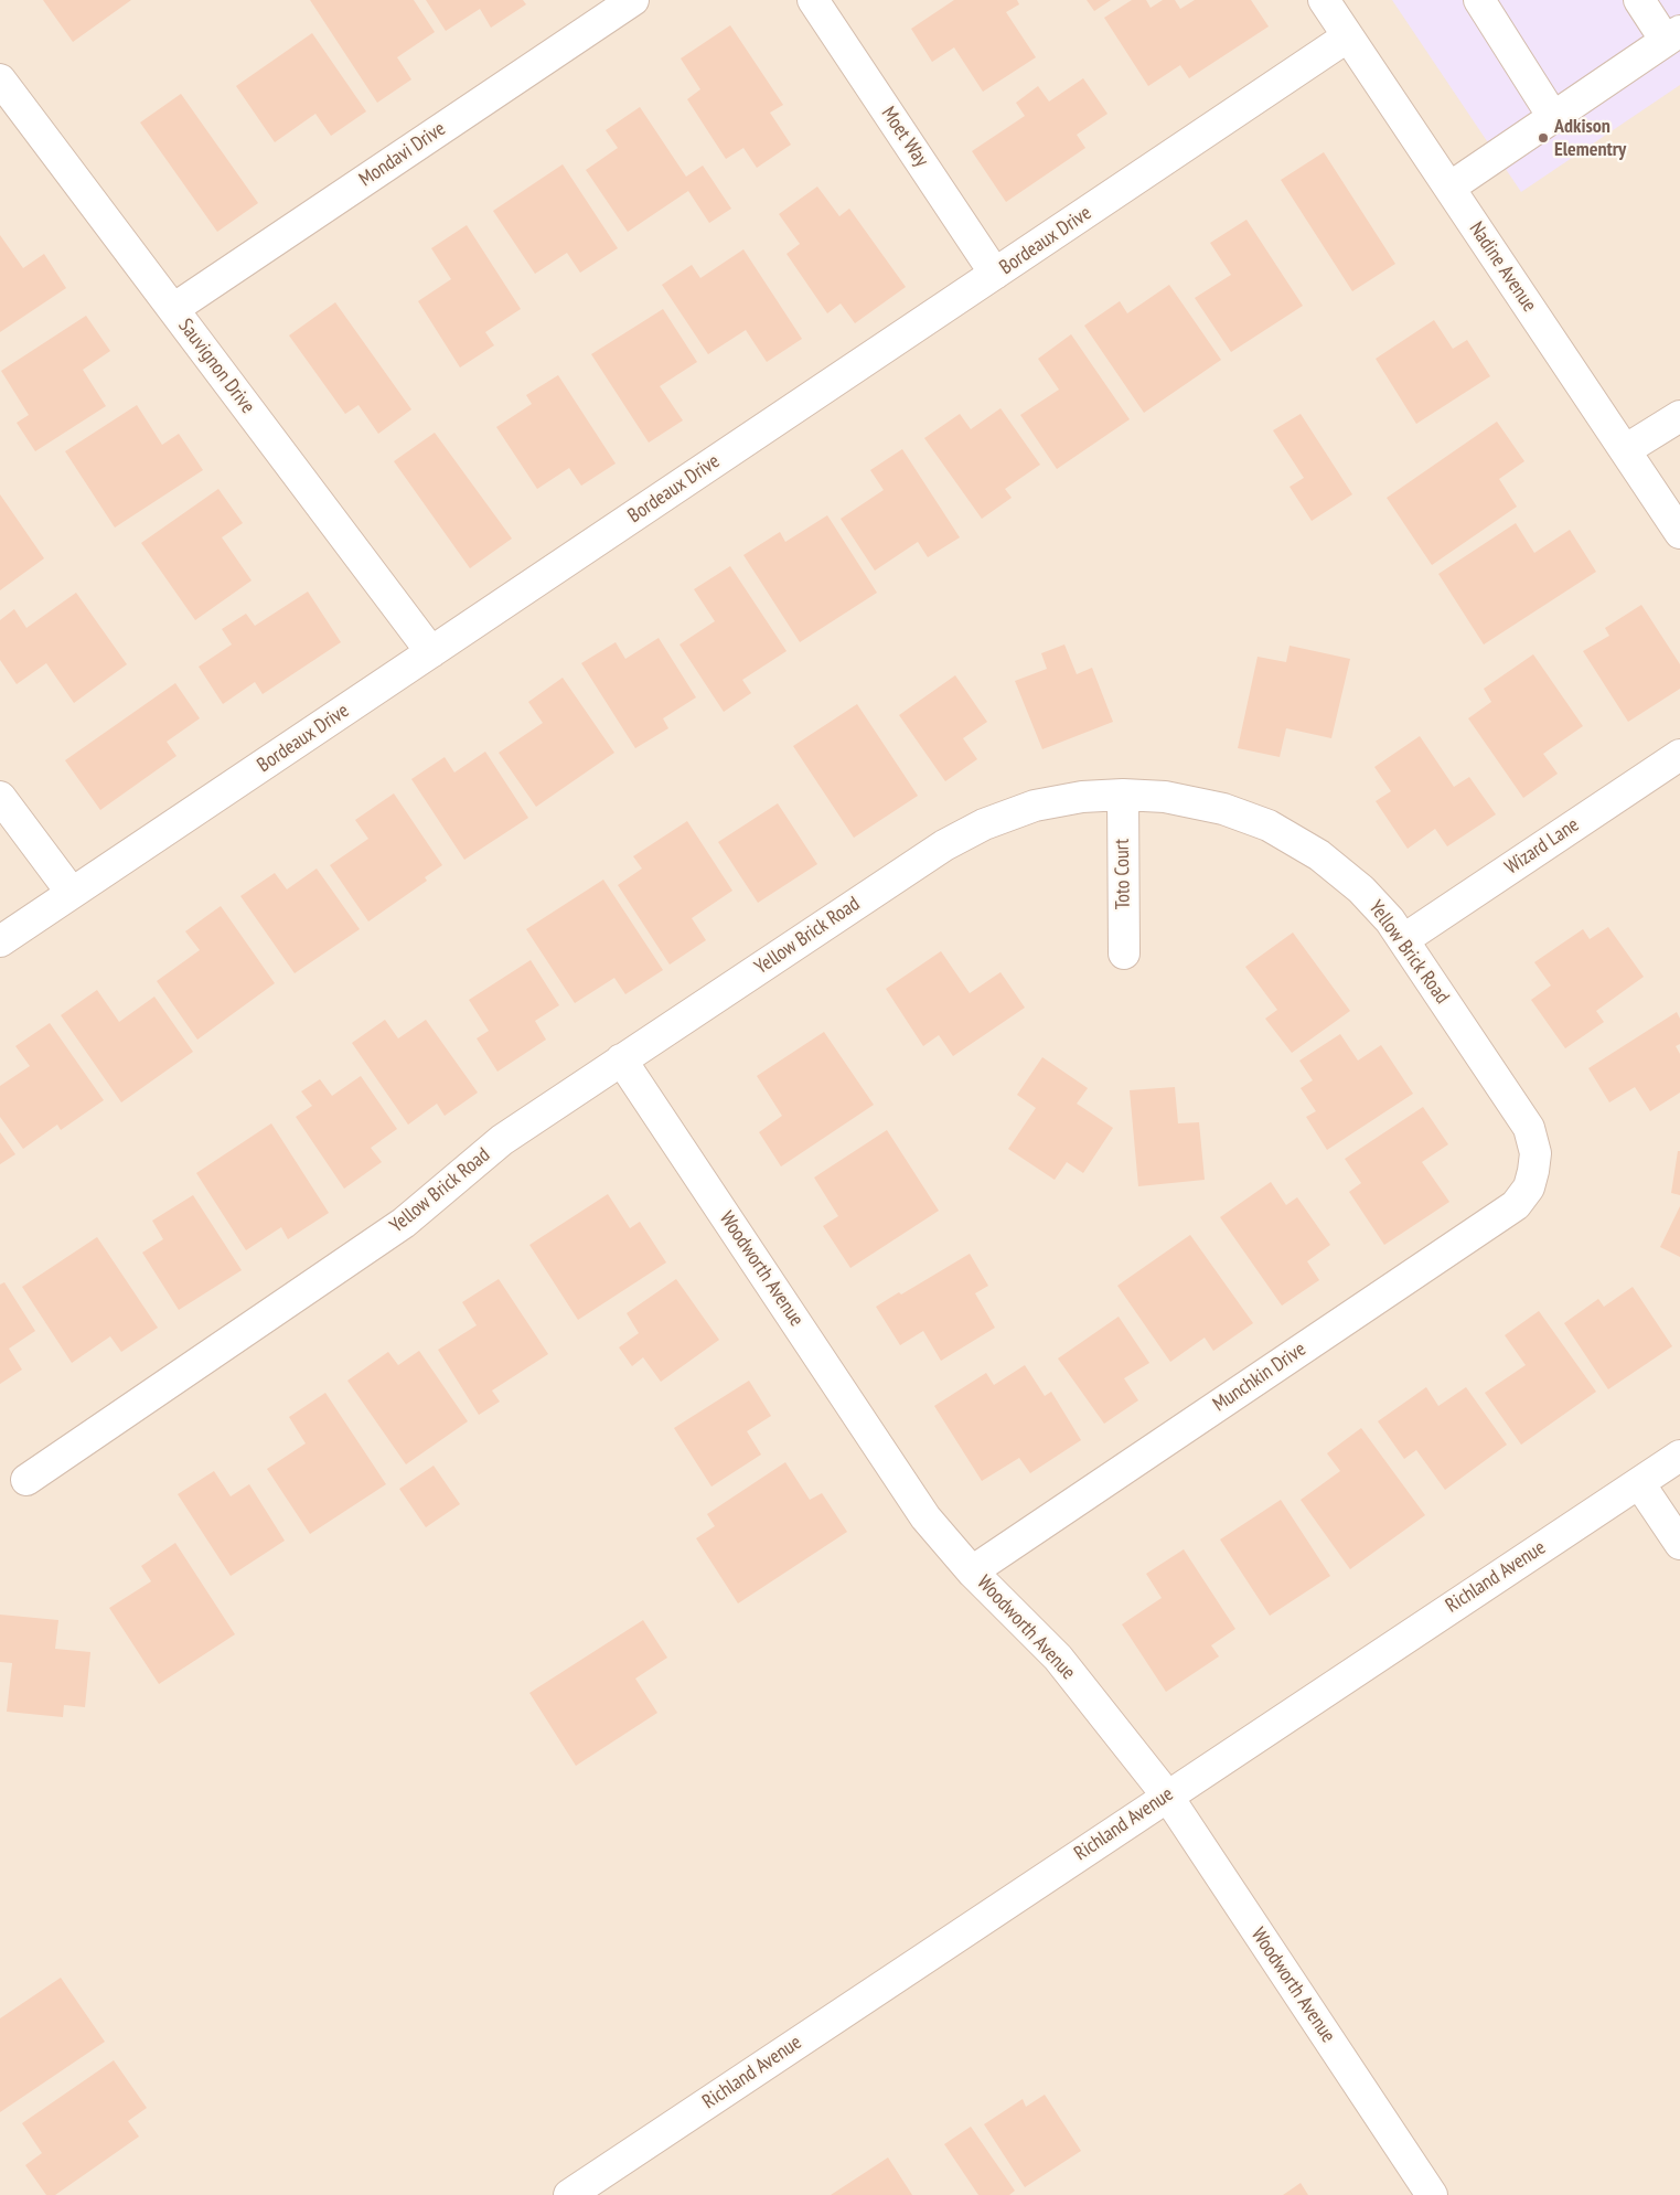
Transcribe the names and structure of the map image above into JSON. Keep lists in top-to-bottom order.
{
  "streets": {
    "street": [
      "Moet Way",
      "Mondavi Drive",
      "Bordeaux Drive",
      "Nadine Avenue",
      "Sauvignon Drive",
      "Wizard Lane",
      "Toto Court",
      "Yellow Brick Road",
      "Woodworth Avenue",
      "Munchkin Drive",
      "Richland Avenue"
    ]
  },
  "crossings": [
    ["Moet Way", "Bordeaux Drive"],
    ["Mondavi Drive", "Sauvignon Drive"],
    ["Bordeaux Drive", "Nadine Avenue"],
    ["Bordeaux Drive", "Sauvignon Drive"],
    ["Wizard Lane", "Yellow Brick Road"],
    ["Toto Court", "Yellow Brick Road"],
    ["Yellow Brick Road", "Woodworth Avenue"],
    ["Yellow Brick Road", "Munchkin Drive"],
    ["Woodworth Avenue", "Munchkin Drive"],
    ["Woodworth Avenue", "Richland Avenue"]
  ],
  "places": ["Adkison Elementry"]
}
